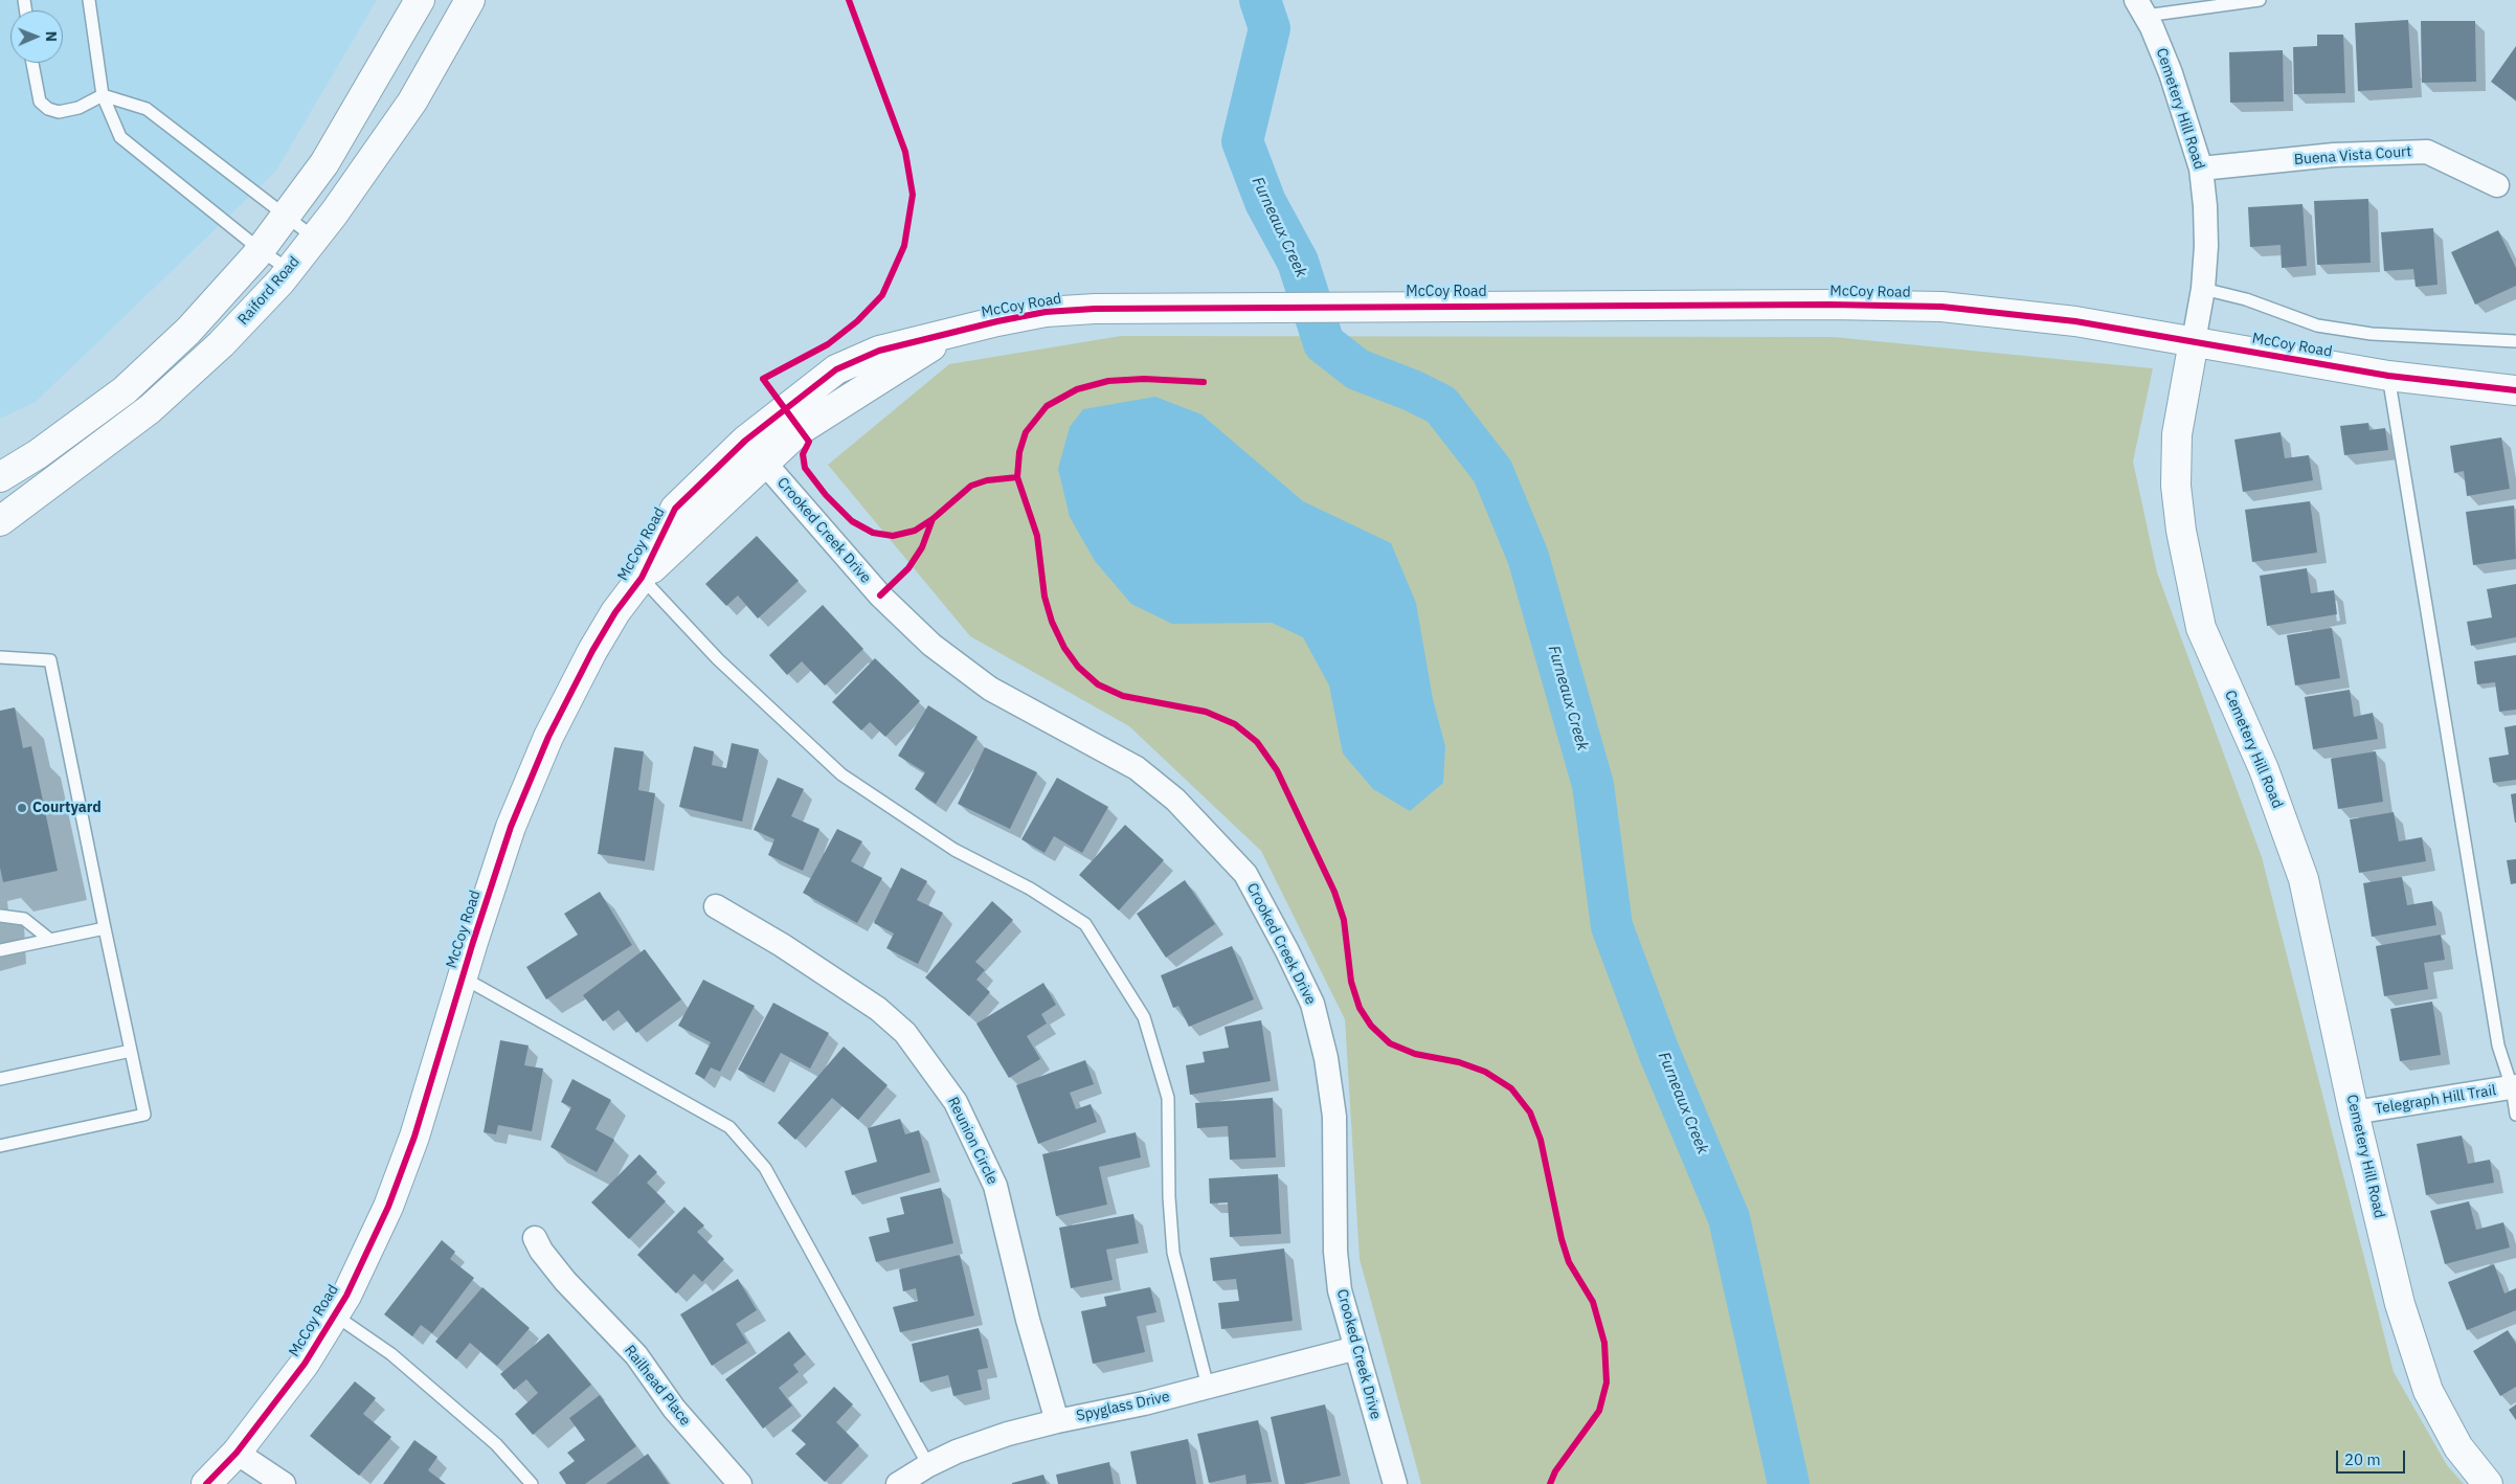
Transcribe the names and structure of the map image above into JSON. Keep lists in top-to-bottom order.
{
  "streets": {
    "street": [
      "Cemetery Hill Road",
      "Buena Vista Court",
      "Raiford Road",
      "McCoy Road",
      "Crooked Creek Drive",
      "Telegraph Hill Trail",
      "Reunion Circle",
      "Railhead Place",
      "Spyglass Drive"
    ]
  },
  "crossings": [
    ["Cemetery Hill Road", "Buena Vista Court"],
    ["Cemetery Hill Road", "McCoy Road"],
    ["Cemetery Hill Road", "Telegraph Hill Trail"],
    ["McCoy Road", "Crooked Creek Drive"],
    ["Crooked Creek Drive", "Spyglass Drive"],
    ["Reunion Circle", "Spyglass Drive"]
  ],
  "water": ["Furneaux Creek"],
  "places": ["Courtyard"],
  "scale_bar": "20 m",
  "north": "right"
}
